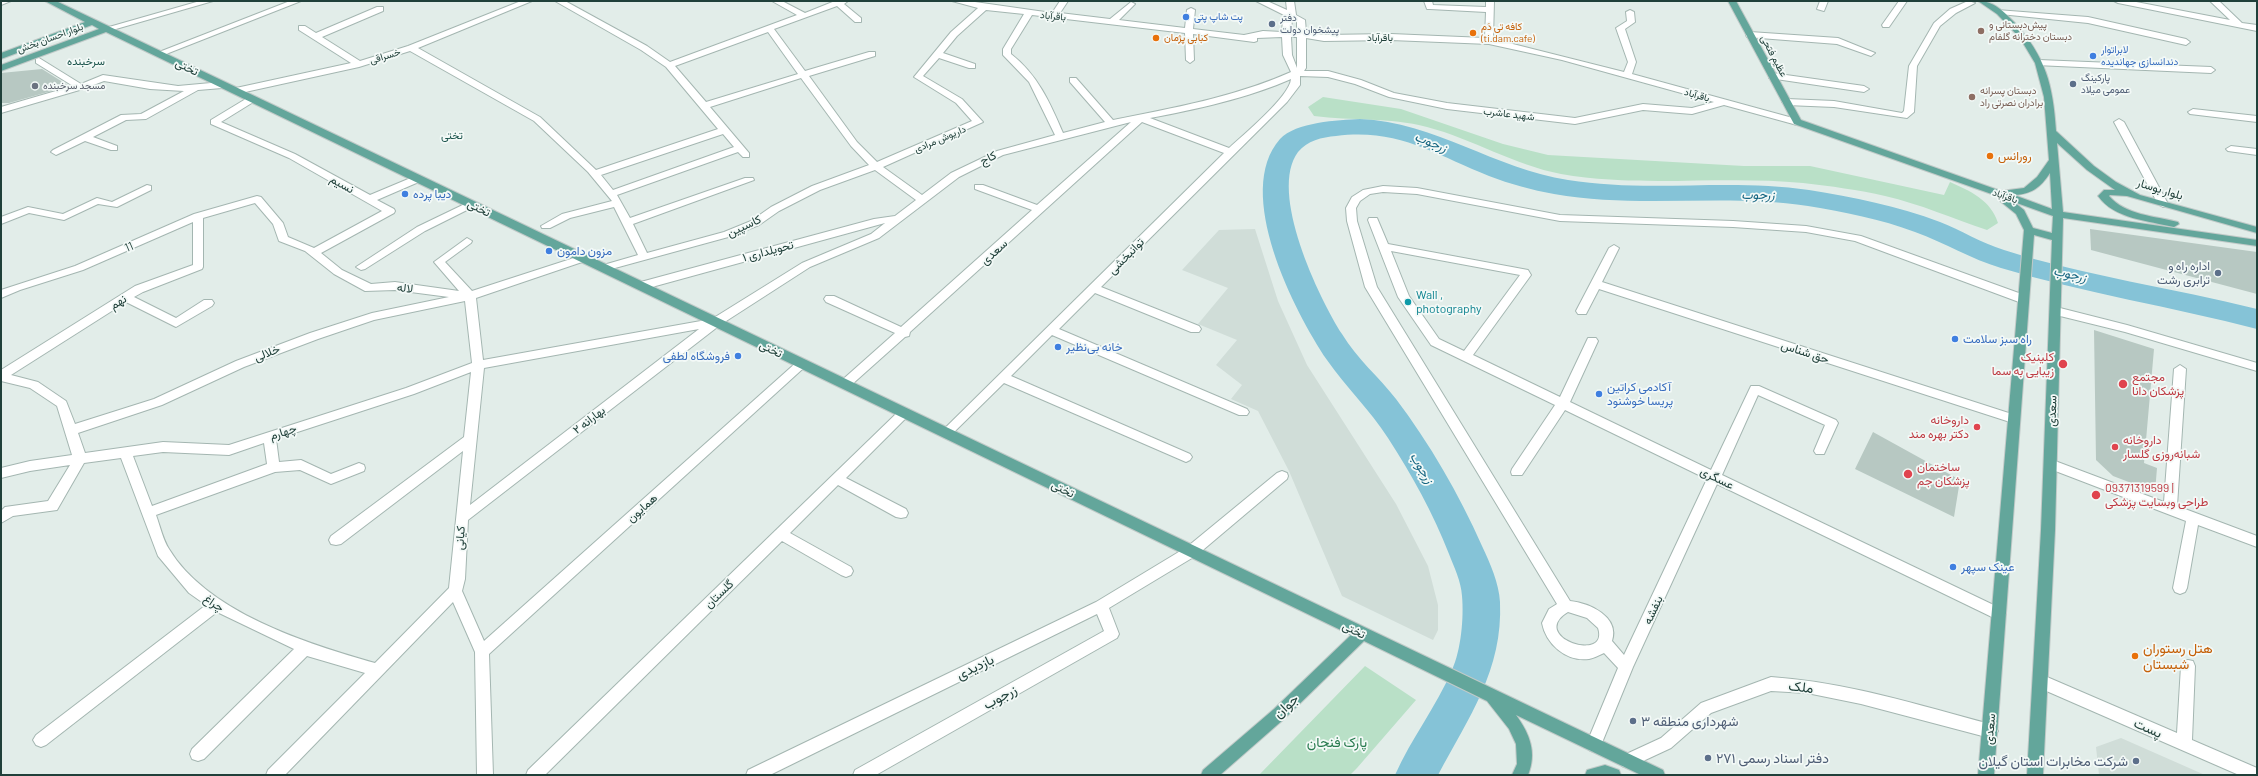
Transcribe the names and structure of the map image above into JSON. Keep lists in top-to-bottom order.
{
  "streets": {
    "main road": [
      "باقرآباد",
      "بلوار احسان بخش",
      "عظیم فتحی",
      "تختی",
      "بلوار بوسار",
      "سعدی",
      "جوان"
    ],
    "street": [
      "خسراقی",
      "شهید عاشرب",
      "داریوش مرادی",
      "کاج",
      "نسیم",
      "کاسپین",
      "11",
      "تحویلداری ۱",
      "توانبخشی",
      "لاله",
      "نهم",
      "حق شناس",
      "خلالی",
      "بهارانه ۲",
      "چهارم",
      "عسگری",
      "همایون",
      "کیانی",
      "گلستان",
      "چراغ",
      "بنفشه",
      "بازدیدی",
      "ملک",
      "زرجوب",
      "پست"
    ]
  },
  "crossings": [
    ["باقرآباد", "عظیم فتحی"],
    ["باقرآباد", "شهید عاشرب"],
    ["باقرآباد", "داریوش مرادی"],
    ["باقرآباد", "سعدی"],
    ["باقرآباد", "توانبخشی"],
    ["بلوار احسان بخش", "تختی"],
    ["خسراقی", "تختی"],
    ["تختی", "کاج"],
    ["تختی", "نسیم"],
    ["تختی", "کاسپین"],
    ["تختی", "تحویلداری ۱"],
    ["تختی", "سعدی"],
    ["تختی", "توانبخشی"],
    ["تختی", "لاله"],
    ["تختی", "بهارانه ۲"],
    ["تختی", "چهارم"],
    ["تختی", "همایون"],
    ["تختی", "گلستان"],
    ["تختی", "بنفشه"],
    ["تختی", "بازدیدی"],
    ["تختی", "ملک"],
    ["تختی", "جوان"],
    ["شهید عاشرب", "کاج"],
    ["شهید عاشرب", "توانبخشی"],
    ["داریوش مرادی", "کاسپین"],
    ["کاج", "تحویلداری ۱"],
    ["کاج", "سعدی"],
    ["کاج", "توانبخشی"],
    ["کاج", "بهارانه ۲"],
    ["کاج", "چهارم"],
    ["نسیم", "لاله"],
    ["بلوار بوسار", "سعدی"],
    ["11", "لاله"],
    ["11", "نهم"],
    ["سعدی", "حق شناس"],
    ["سعدی", "عسگری"],
    ["سعدی", "ملک"],
    ["سعدی", "پست"],
    ["لاله", "خلالی"],
    ["لاله", "کیانی"],
    ["خلالی", "کیانی"],
    ["بهارانه ۲", "چهارم"],
    ["بهارانه ۲", "کیانی"],
    ["چهارم", "کیانی"],
    ["چهارم", "چراغ"],
    ["عسگری", "بنفشه"],
    ["بازدیدی", "زرجوب"]
  ],
  "districts": ["سرخبنده", "تختی"],
  "water": ["زرجوب"],
  "parks": ["پارک فنجان"],
  "places": [
    "پت شاپ پتی",
    "دفتر پیشخوان دولت",
    "پیش‌دبستانی و دبستان دخترانه گلفام",
    "کافه تی دَم (ti.dam.cafe)",
    "کبابی پژمان",
    "لابراتوار دندانسازی جهاندیده",
    "پارکینگ عمومی میلاد",
    "مسجد سرخبنده",
    "دبستان پسرانه برادران نصرتی راد",
    "رورانس",
    "دیبا پرده",
    "مزون دامون",
    "اداره راه و ترابری رشت",
    "Wall , photography",
    "راه سبز سلامت",
    "خانه بی‌نظیر",
    "فروشگاه لطفی",
    "کلینیک زیبایی به سما",
    "مجتمع پزشکان دانا",
    "آکادمی کراتین پریسا خوشنود",
    "داروخانه دکتر بهره مند",
    "داروخانه شبانه‌روزی گلسار",
    "ساختمان پزشکان جم",
    "09371319599 | طراحی وبسایت پزشکی",
    "عینک سپهر",
    "هتل رستوران شبستان",
    "شهرداری منطقه ۳",
    "دفتر اسناد رسمی ۲۷۱",
    "شرکت مخابرات استان گیلان"
  ]
}
